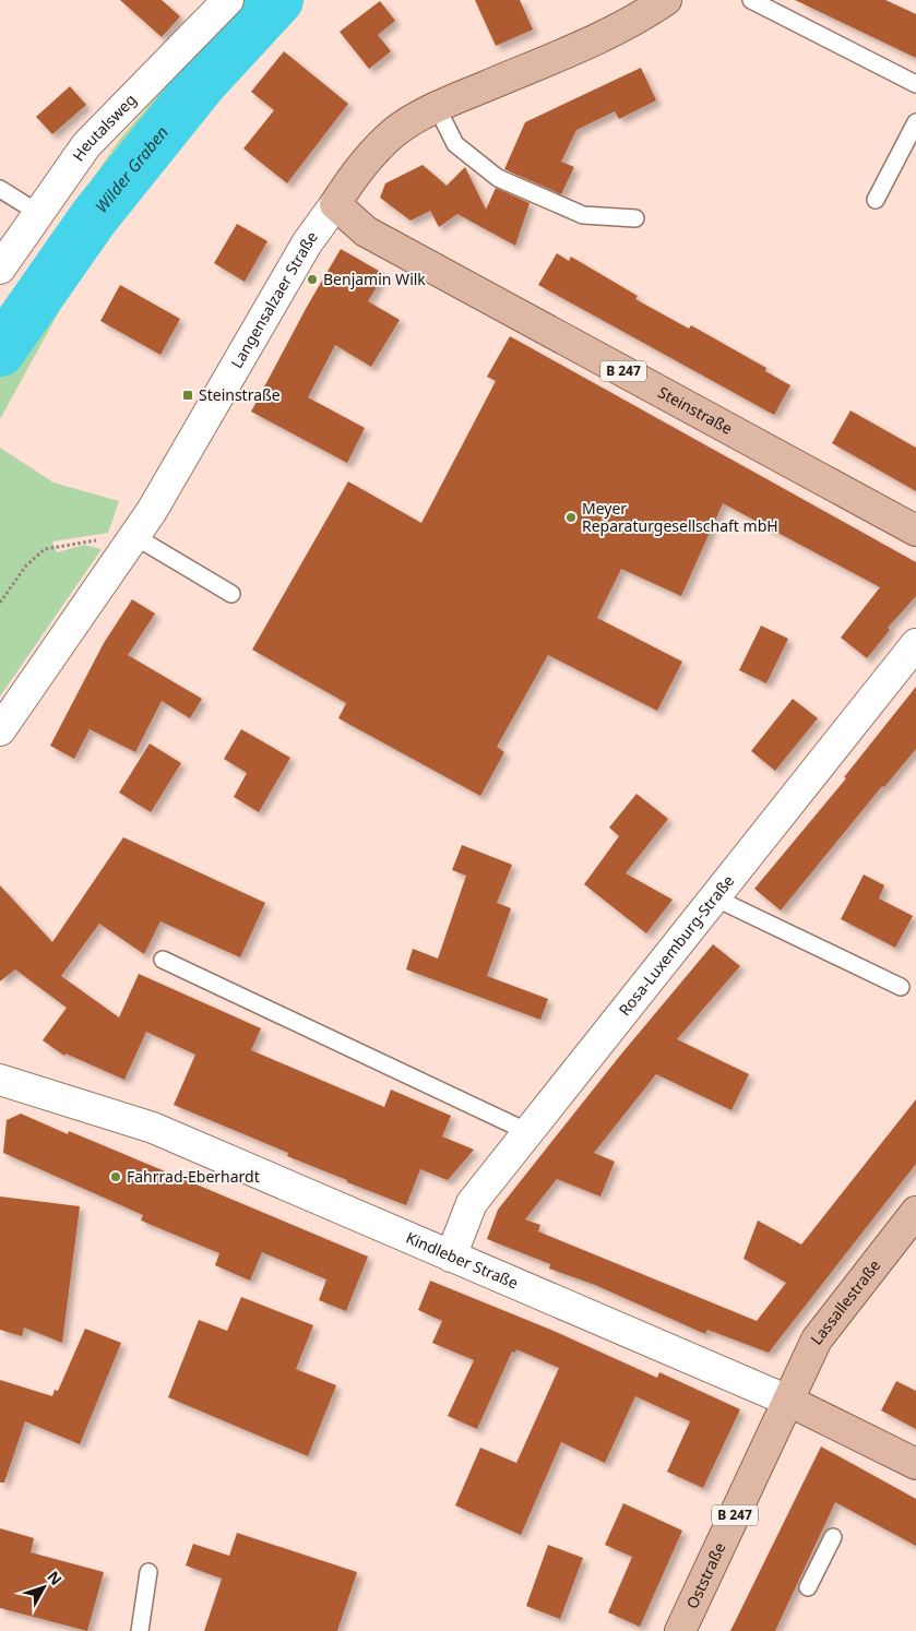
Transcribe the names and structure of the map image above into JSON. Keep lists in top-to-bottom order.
{
  "streets": {
    "main road": [
      "Langensalzaer Straße",
      "B 247",
      "Steinstraße",
      "Kindleber Straße",
      "Lassallestraße",
      "Oststraße"
    ],
    "street": ["Heutalsweg", "Rosa-Luxemburg-Straße"]
  },
  "crossings": [
    ["Langensalzaer Straße", "Steinstraße"],
    ["Rosa-Luxemburg-Straße", "Kindleber Straße"],
    ["Kindleber Straße", "Lassallestraße"],
    ["Kindleber Straße", "Oststraße"],
    ["Lassallestraße", "Oststraße"]
  ],
  "water": ["Wilder Graben"],
  "places": {
    "other": ["Benjamin Wilk", "Meyer Reparaturgesellschaft mbH", "Fahrrad-Eberhardt"],
    "transit": ["Steinstraße"]
  },
  "north": "top right"
}
